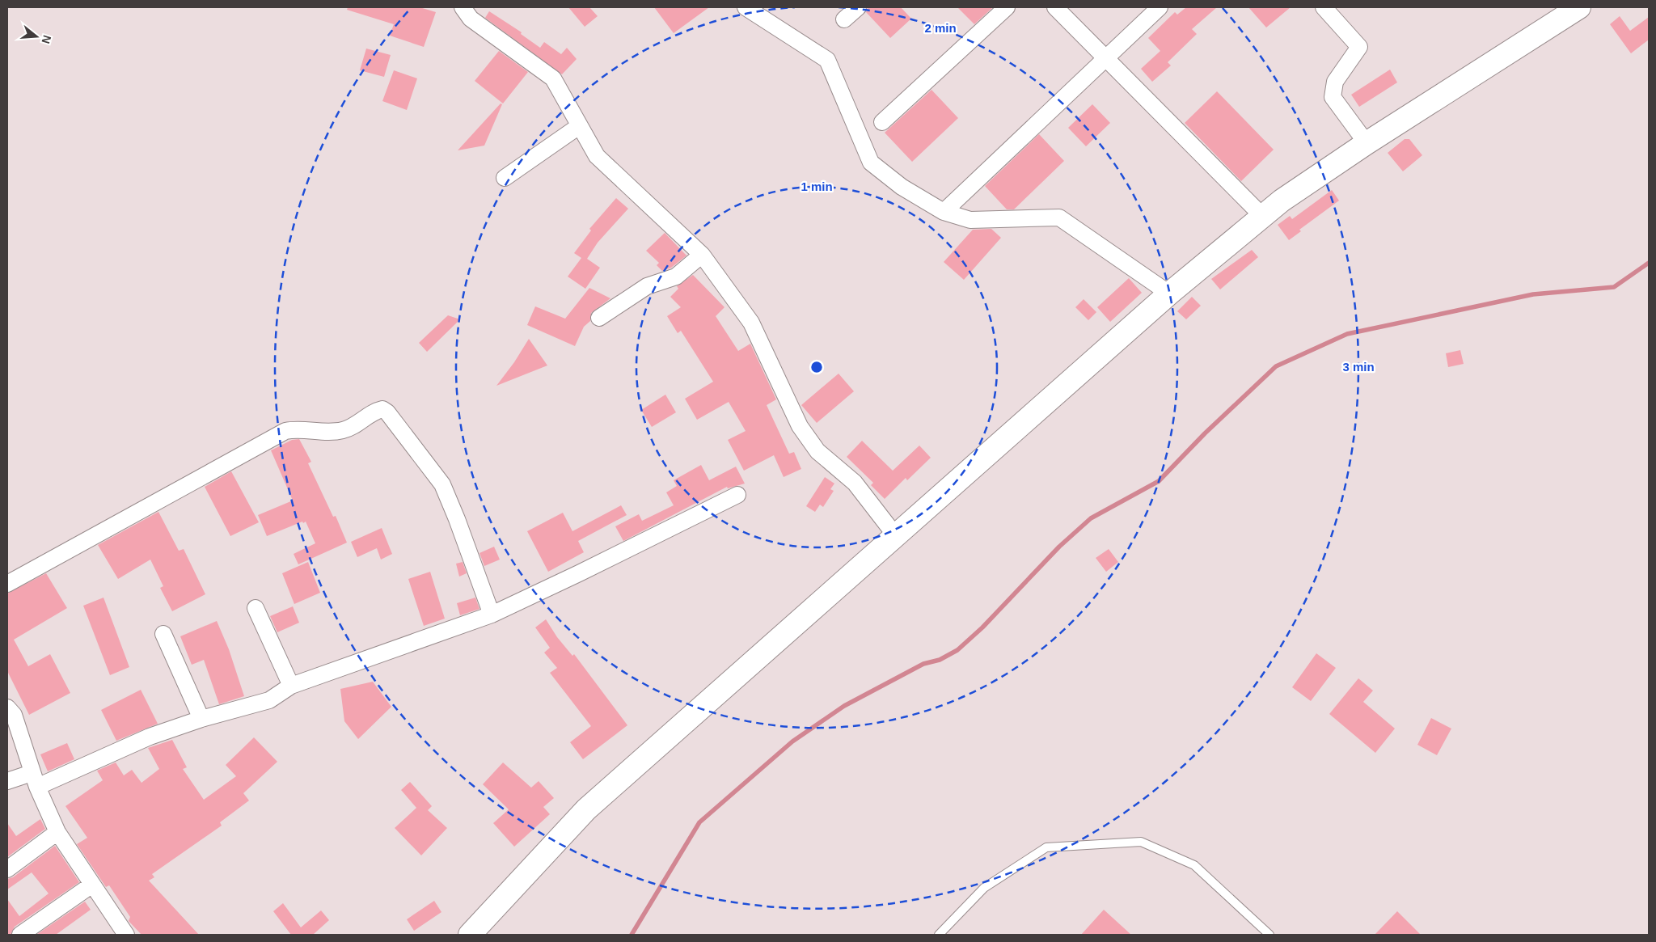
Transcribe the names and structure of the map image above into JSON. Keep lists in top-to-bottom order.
{
  "north": "right",
  "rings": ["2 min", "1 min", "3 min"]
}
